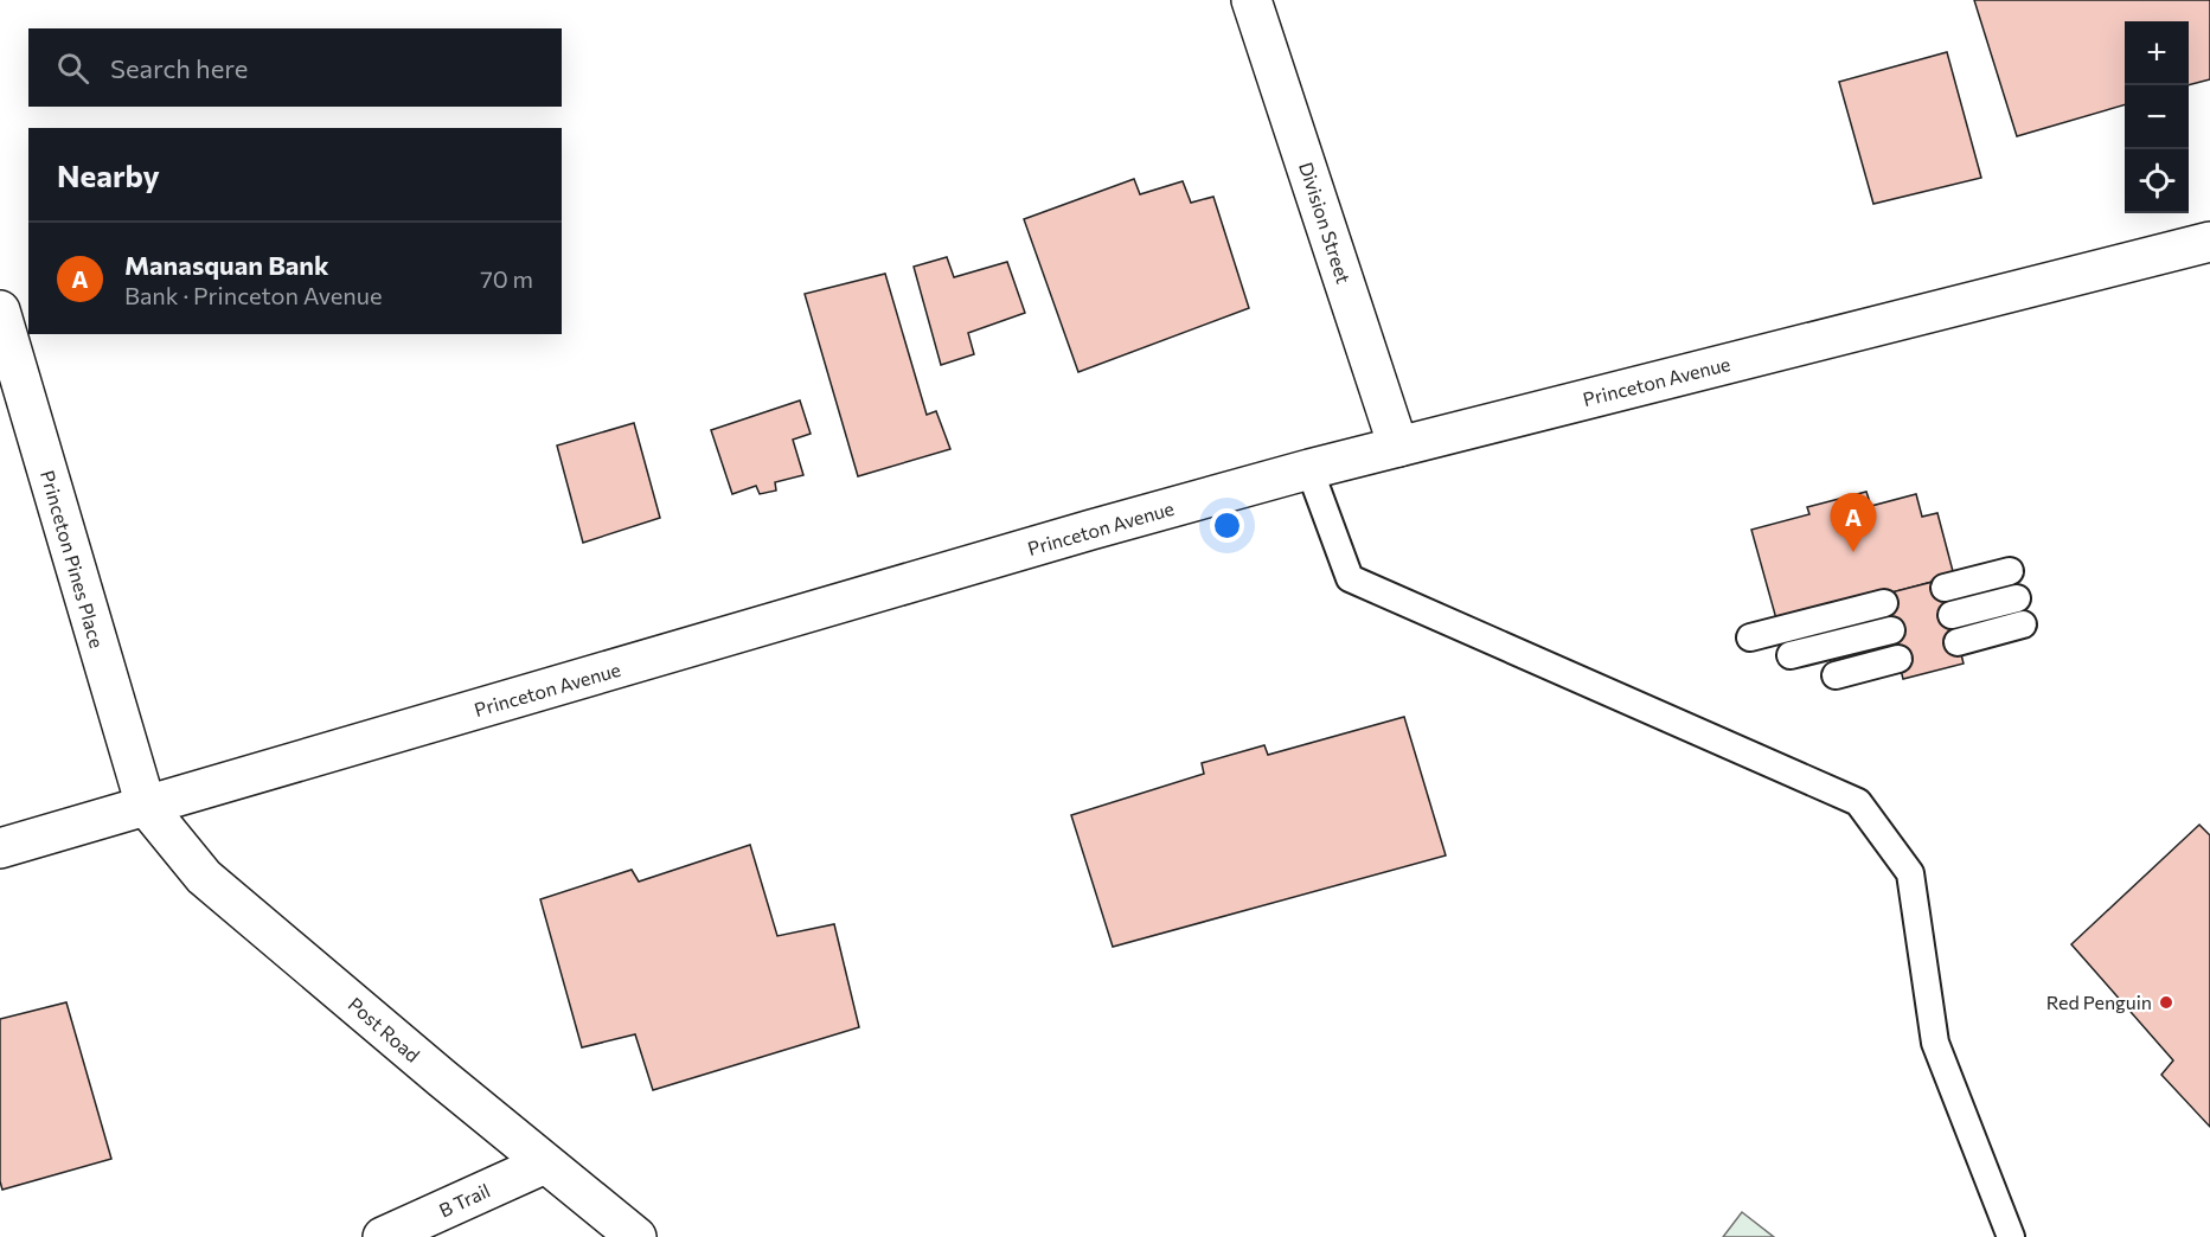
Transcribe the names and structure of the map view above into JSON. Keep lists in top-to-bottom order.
{
  "streets": {
    "main road": [
      "Division Street",
      "Princeton Avenue",
      "Princeton Pines Place",
      "Post Road",
      "B Trail"
    ]
  },
  "crossings": [
    ["Division Street", "Princeton Avenue"],
    ["Princeton Avenue", "Princeton Pines Place"],
    ["Princeton Avenue", "Post Road"],
    ["Princeton Pines Place", "Post Road"],
    ["Post Road", "B Trail"]
  ],
  "places": ["Red Penguin"],
  "page": {
    "map_buttons": ["+", "−"],
    "search": "Search here",
    "heading": "Nearby",
    "list": [
      {
        "mark": "A",
        "name": "Manasquan Bank",
        "note": "Bank · Princeton Avenue",
        "value": "70 m"
      }
    ],
    "pins": "A"
  }
}
